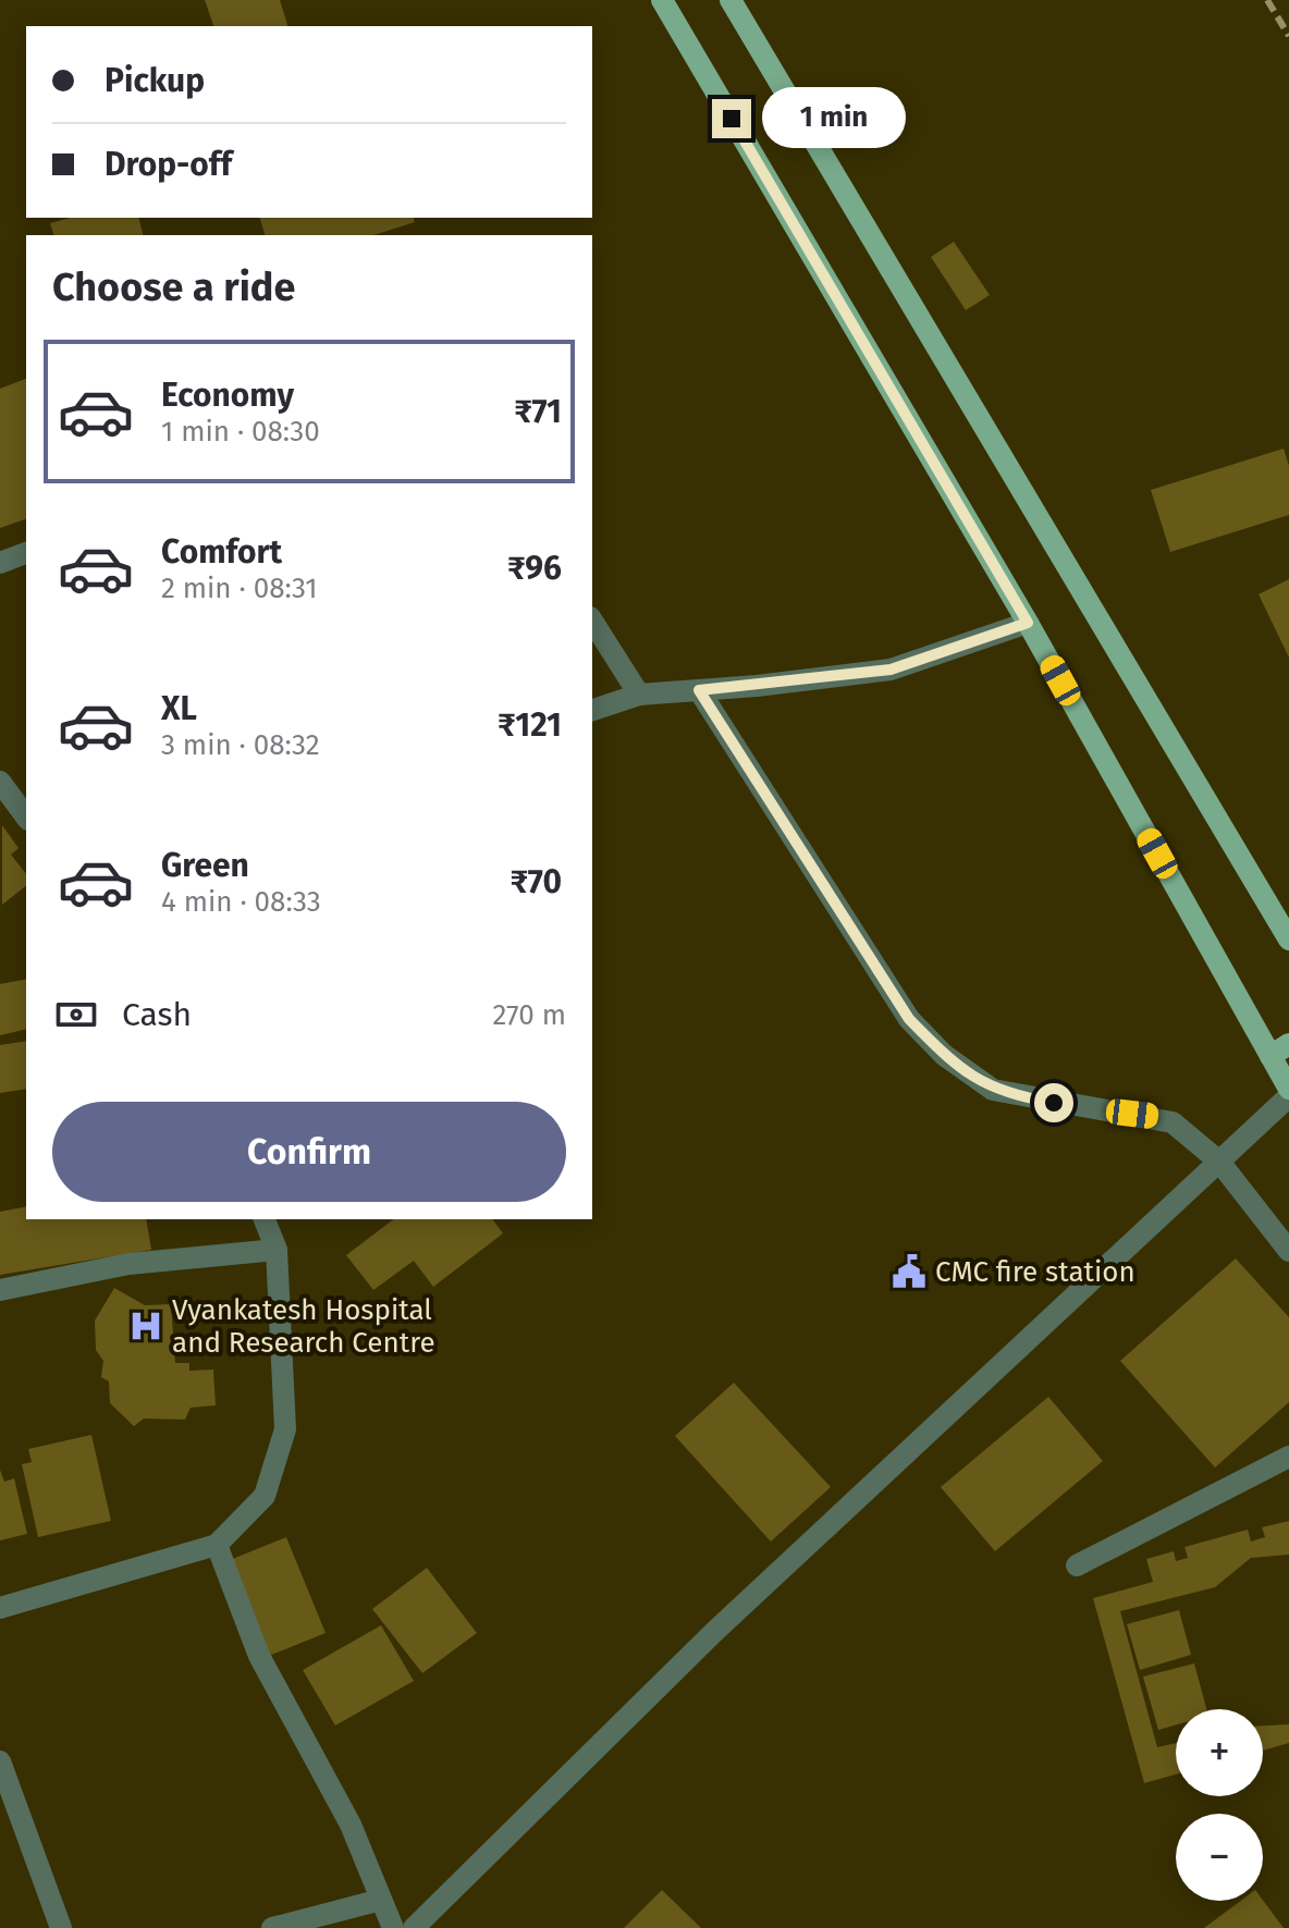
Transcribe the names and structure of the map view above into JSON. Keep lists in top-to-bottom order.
{
  "places": {
    "public building": ["CMC fire station"],
    "hospital": ["Vyankatesh Hospital and Research Centre"]
  },
  "page": {
    "banner": ["Pickup", "Drop-off"],
    "bubble": "1 min",
    "heading": "Choose a ride",
    "list": [
      {
        "name": "Economy",
        "note": "1 min · 08:30",
        "value": "₹71"
      },
      {
        "name": "Comfort",
        "note": "2 min · 08:31",
        "value": "₹96"
      },
      {
        "name": "XL",
        "note": "3 min · 08:32",
        "value": "₹121"
      },
      {
        "name": "Green",
        "note": "4 min · 08:33",
        "value": "₹70"
      }
    ],
    "pay": ["Cash", "270 m"],
    "buttons": "Confirm",
    "map_buttons": ["+", "−"]
  }
}
